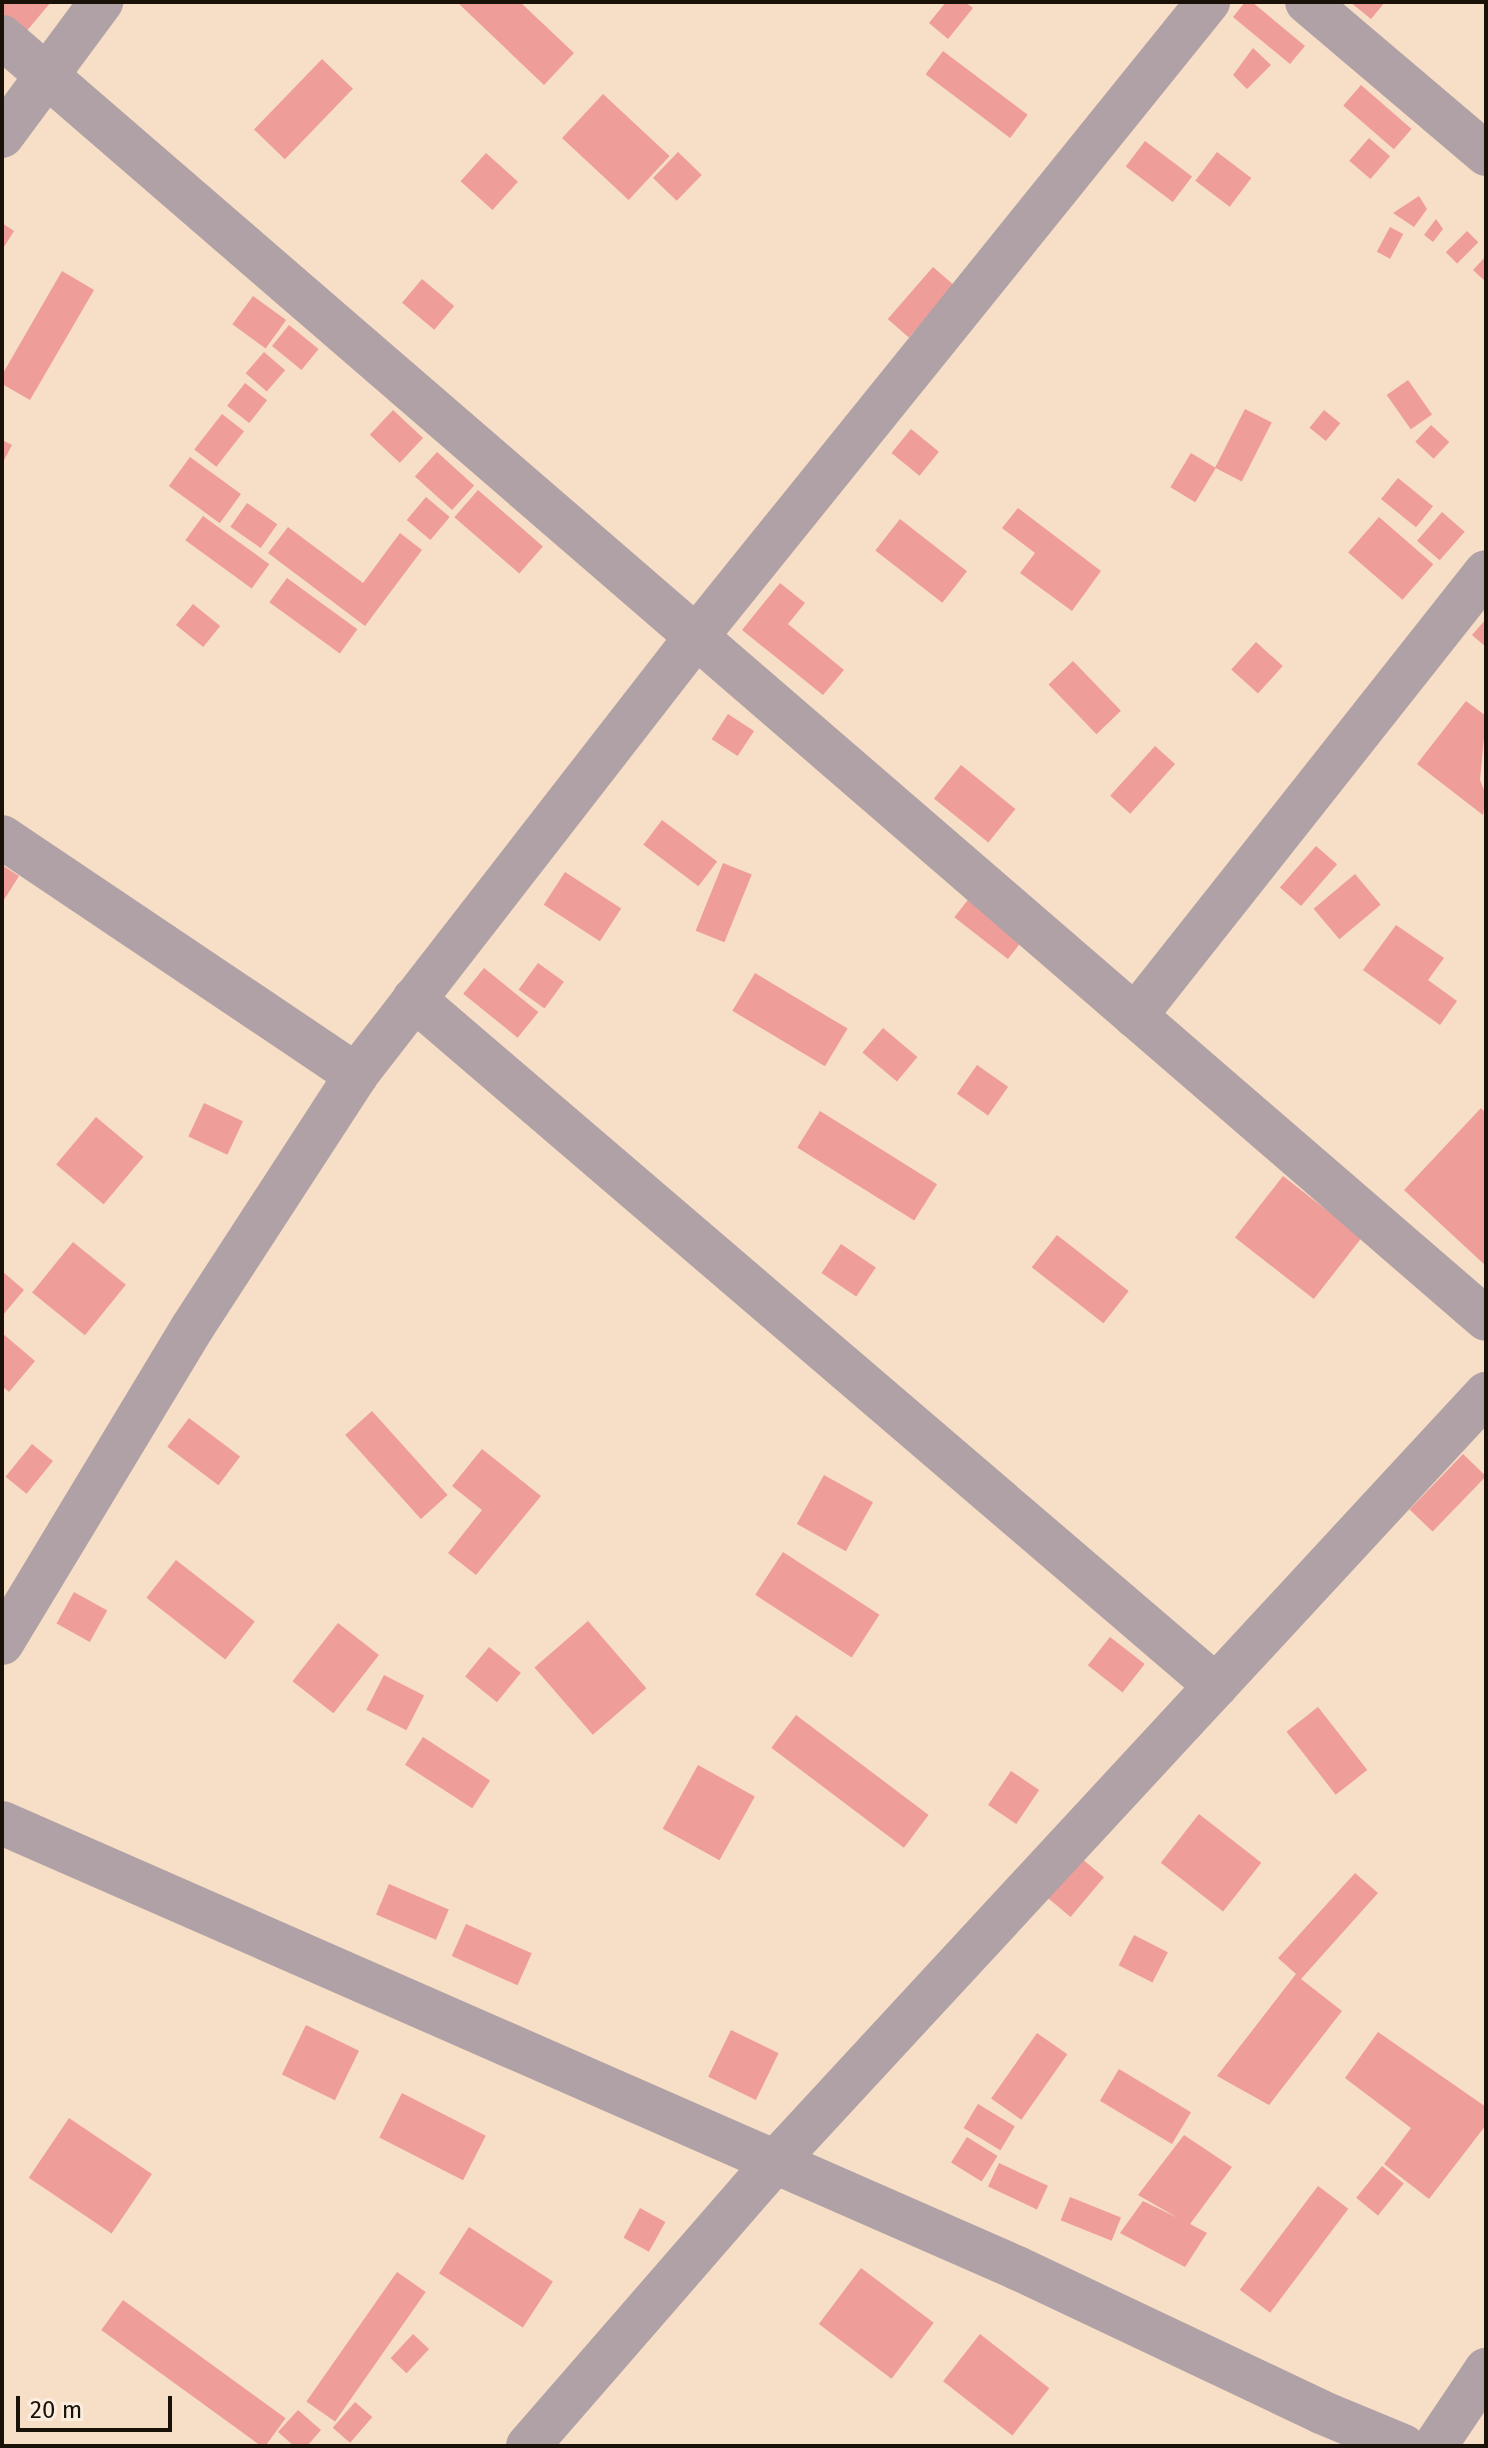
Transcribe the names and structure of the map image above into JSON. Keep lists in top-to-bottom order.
{
  "scale_bar": "20 m"
}
